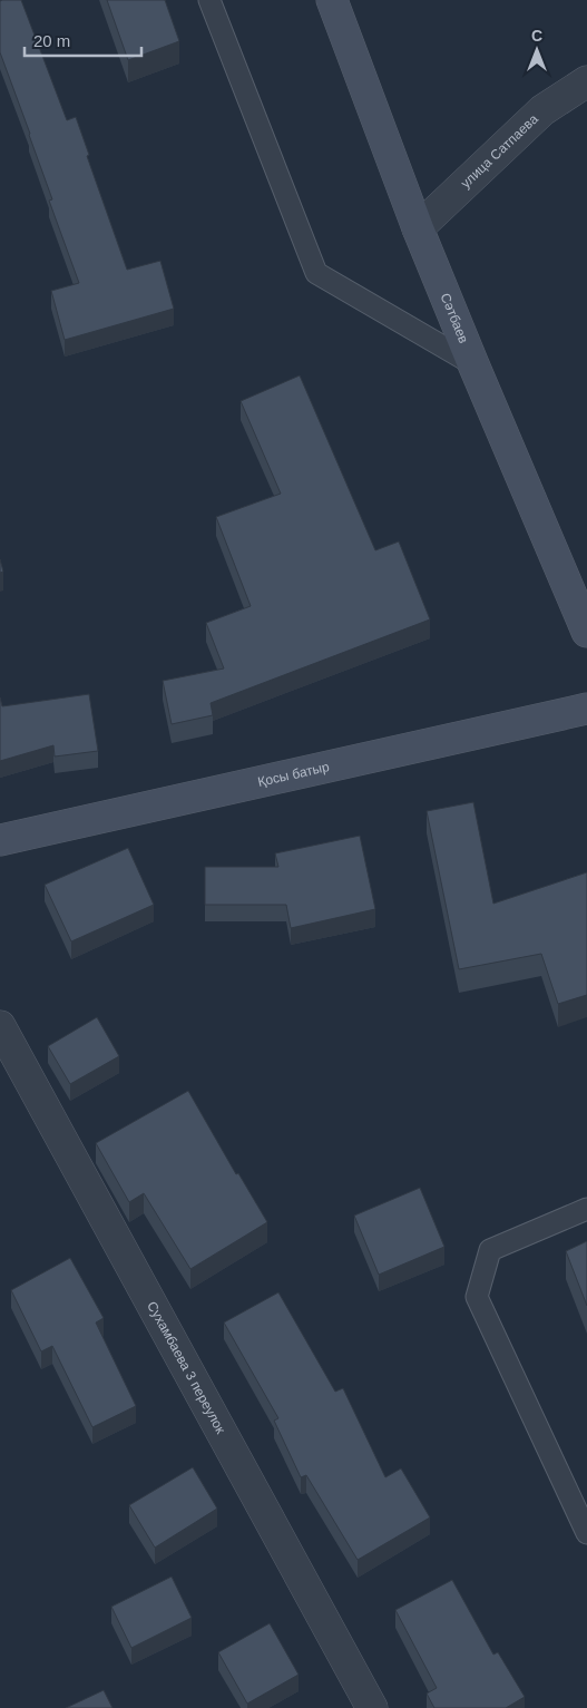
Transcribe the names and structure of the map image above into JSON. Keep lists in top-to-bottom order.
{
  "streets": {
    "street": [
      "улица Сатпаева",
      "Сәтбаев",
      "Қосы батыр",
      "Сухамбаева 3 переулок"
    ]
  },
  "crossings": [
    ["улица Сатпаева", "Сәтбаев"]
  ],
  "scale_bar": "20 m",
  "north": "top"
}
